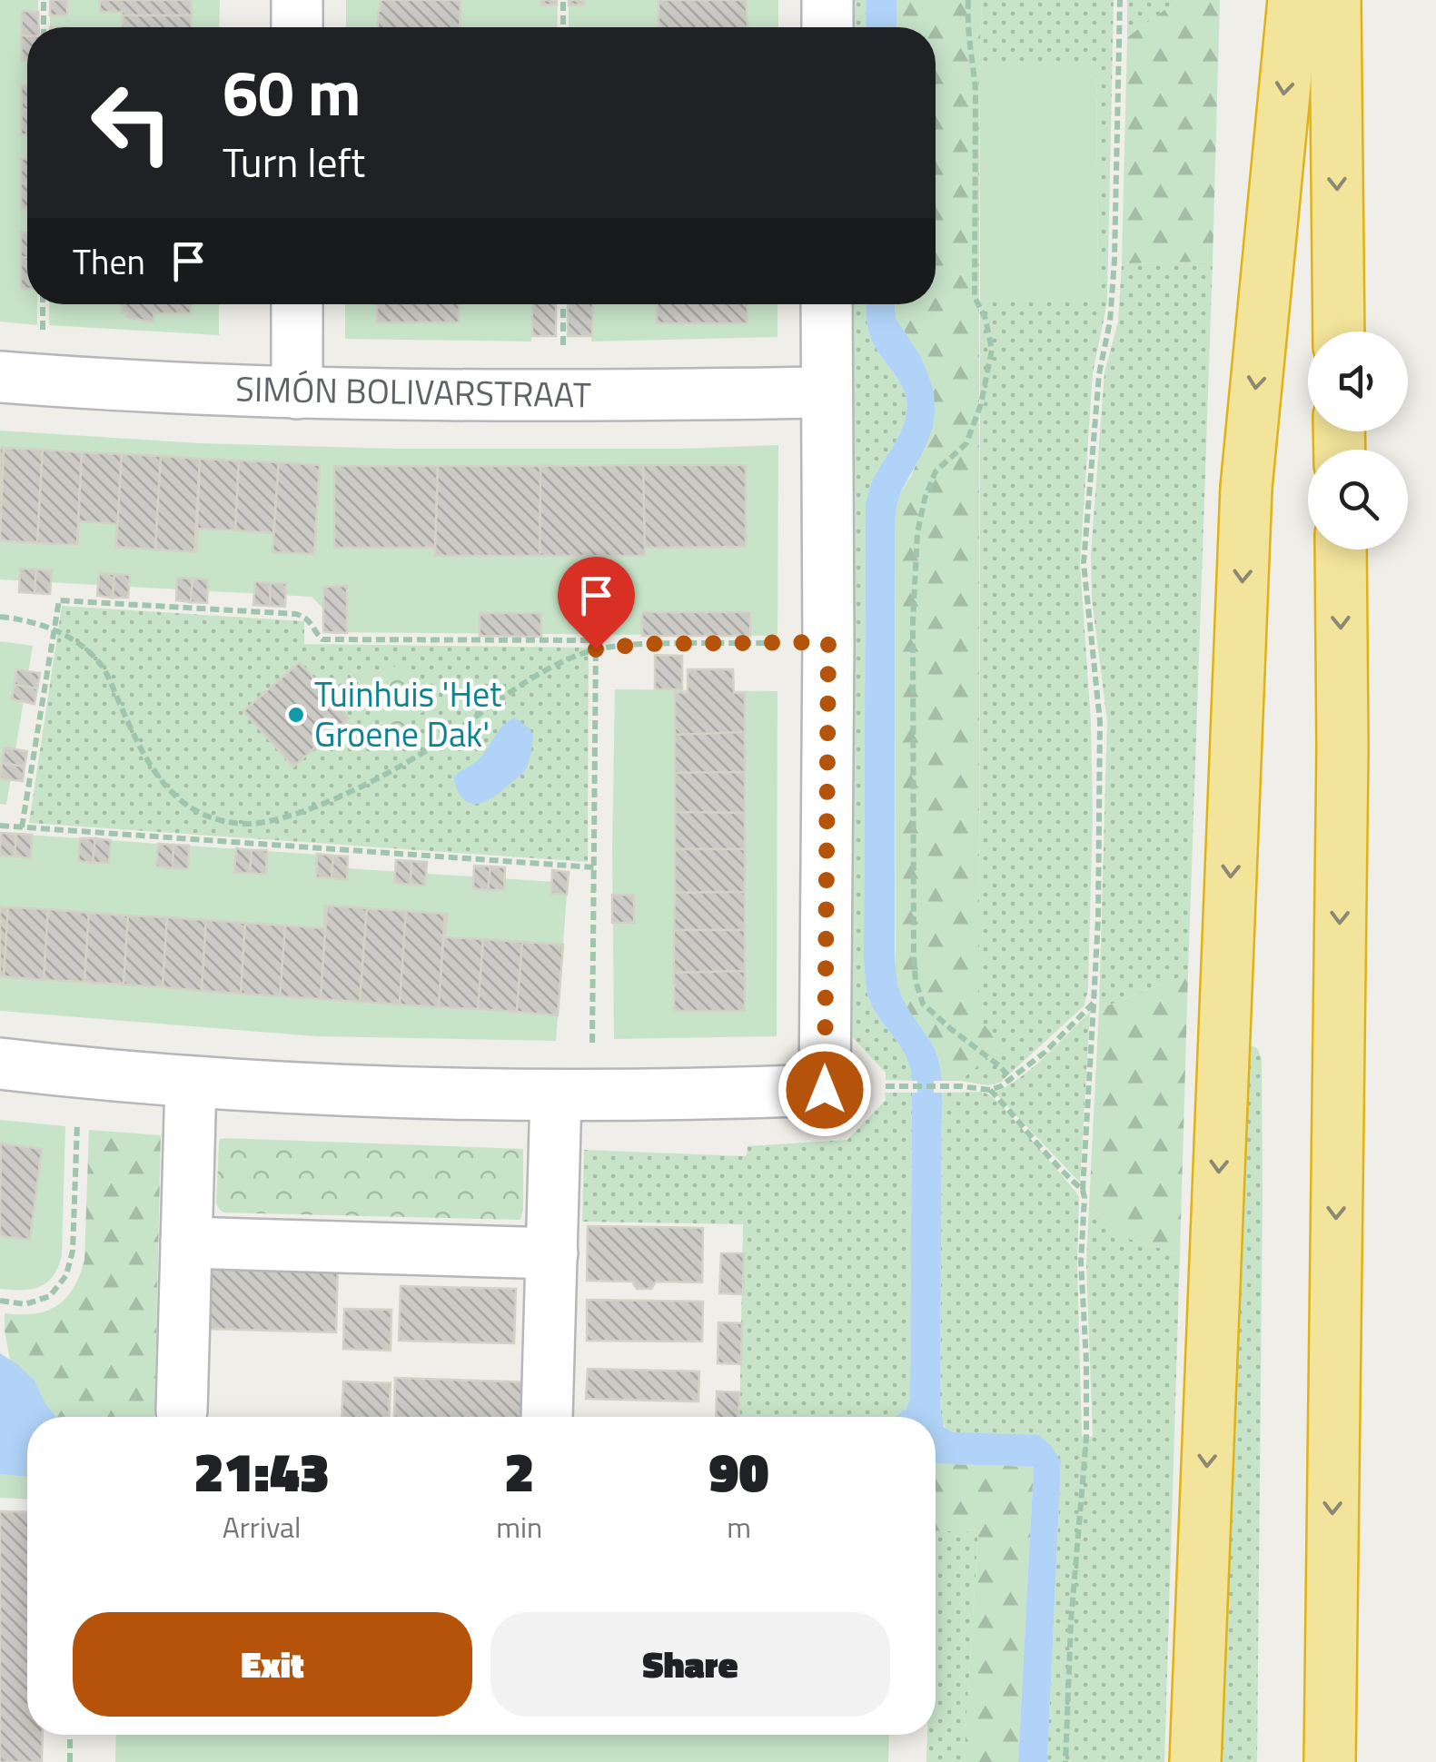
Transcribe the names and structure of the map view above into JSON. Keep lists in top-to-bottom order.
{
  "streets": {
    "street": ["SIMÓN BOLIVARSTRAAT"]
  },
  "places": ["Tuinhuis 'Het Groene Dak'"],
  "page": {
    "turn": ["60 m", "Turn left"],
    "then": "Then",
    "eta": [
      "21:43",
      "Arrival",
      "2",
      "min",
      "90",
      "m"
    ],
    "buttons": ["Exit", "Share"]
  }
}
